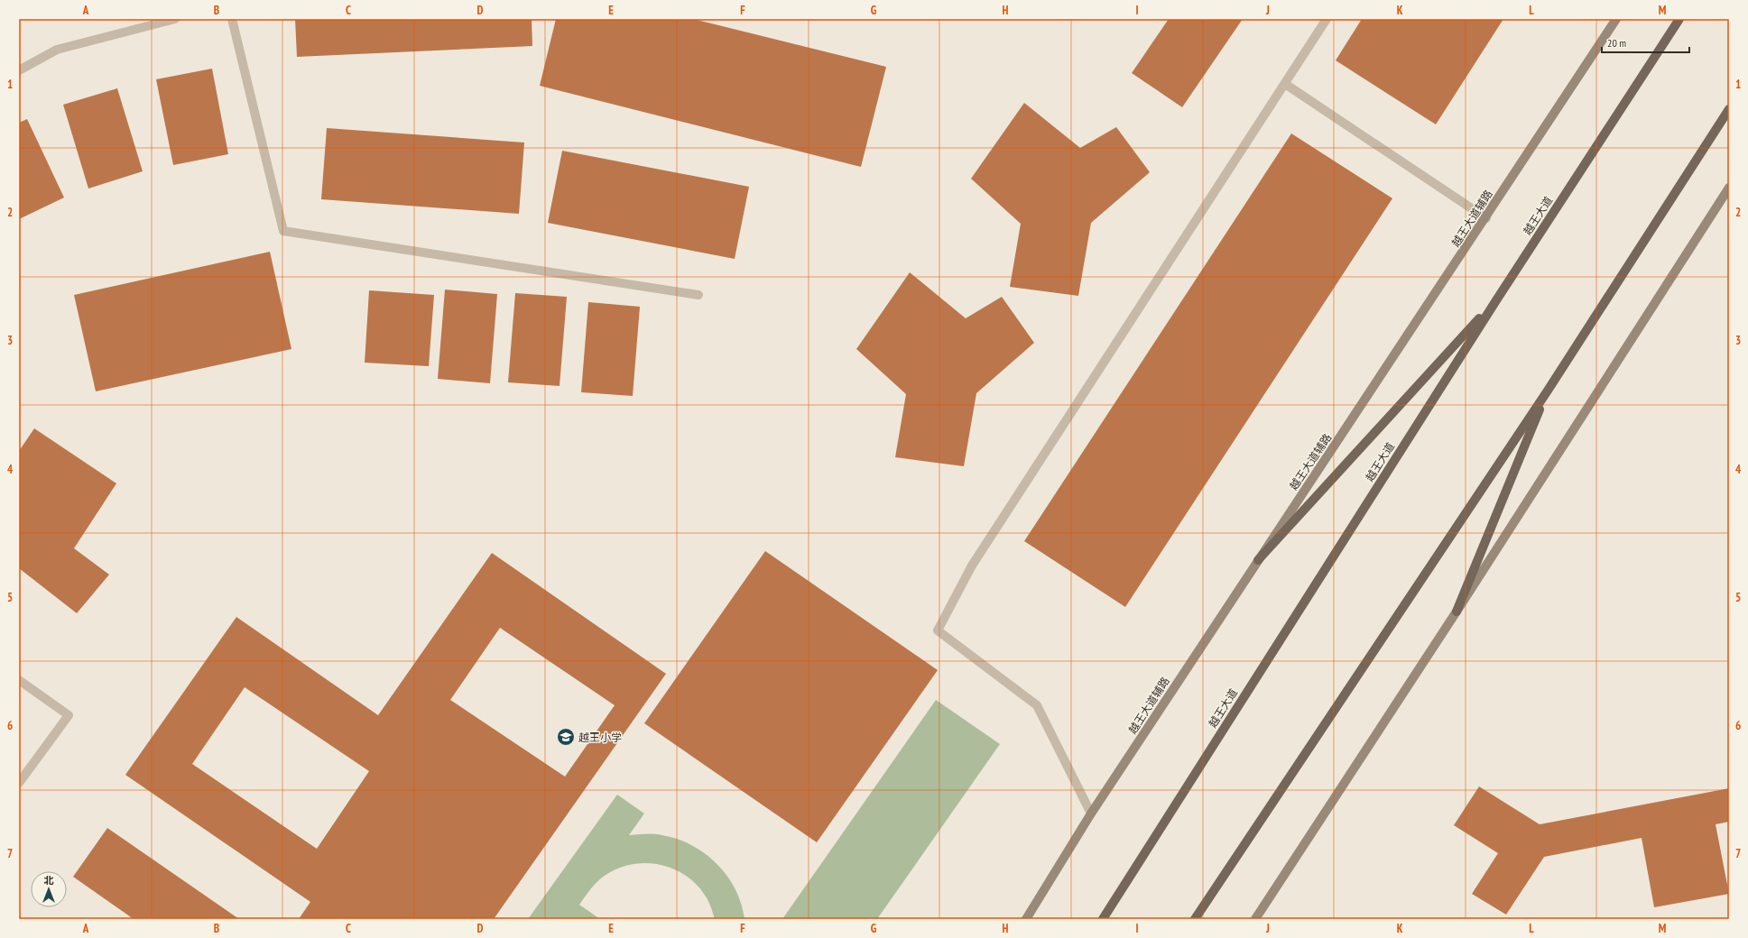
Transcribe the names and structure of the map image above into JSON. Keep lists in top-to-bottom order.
{
  "streets": {
    "main road": ["越王大道", "越王大道辅路"]
  },
  "places": {
    "school or university": ["越王小学"]
  },
  "scale_bar": "20 m",
  "north": "top",
  "grid": {
    "columns": [
      "A",
      "B",
      "C",
      "D",
      "E",
      "F",
      "G",
      "H",
      "I",
      "J",
      "K",
      "L",
      "M"
    ],
    "rows": [
      "1",
      "2",
      "3",
      "4",
      "5",
      "6",
      "7"
    ]
  }
}
